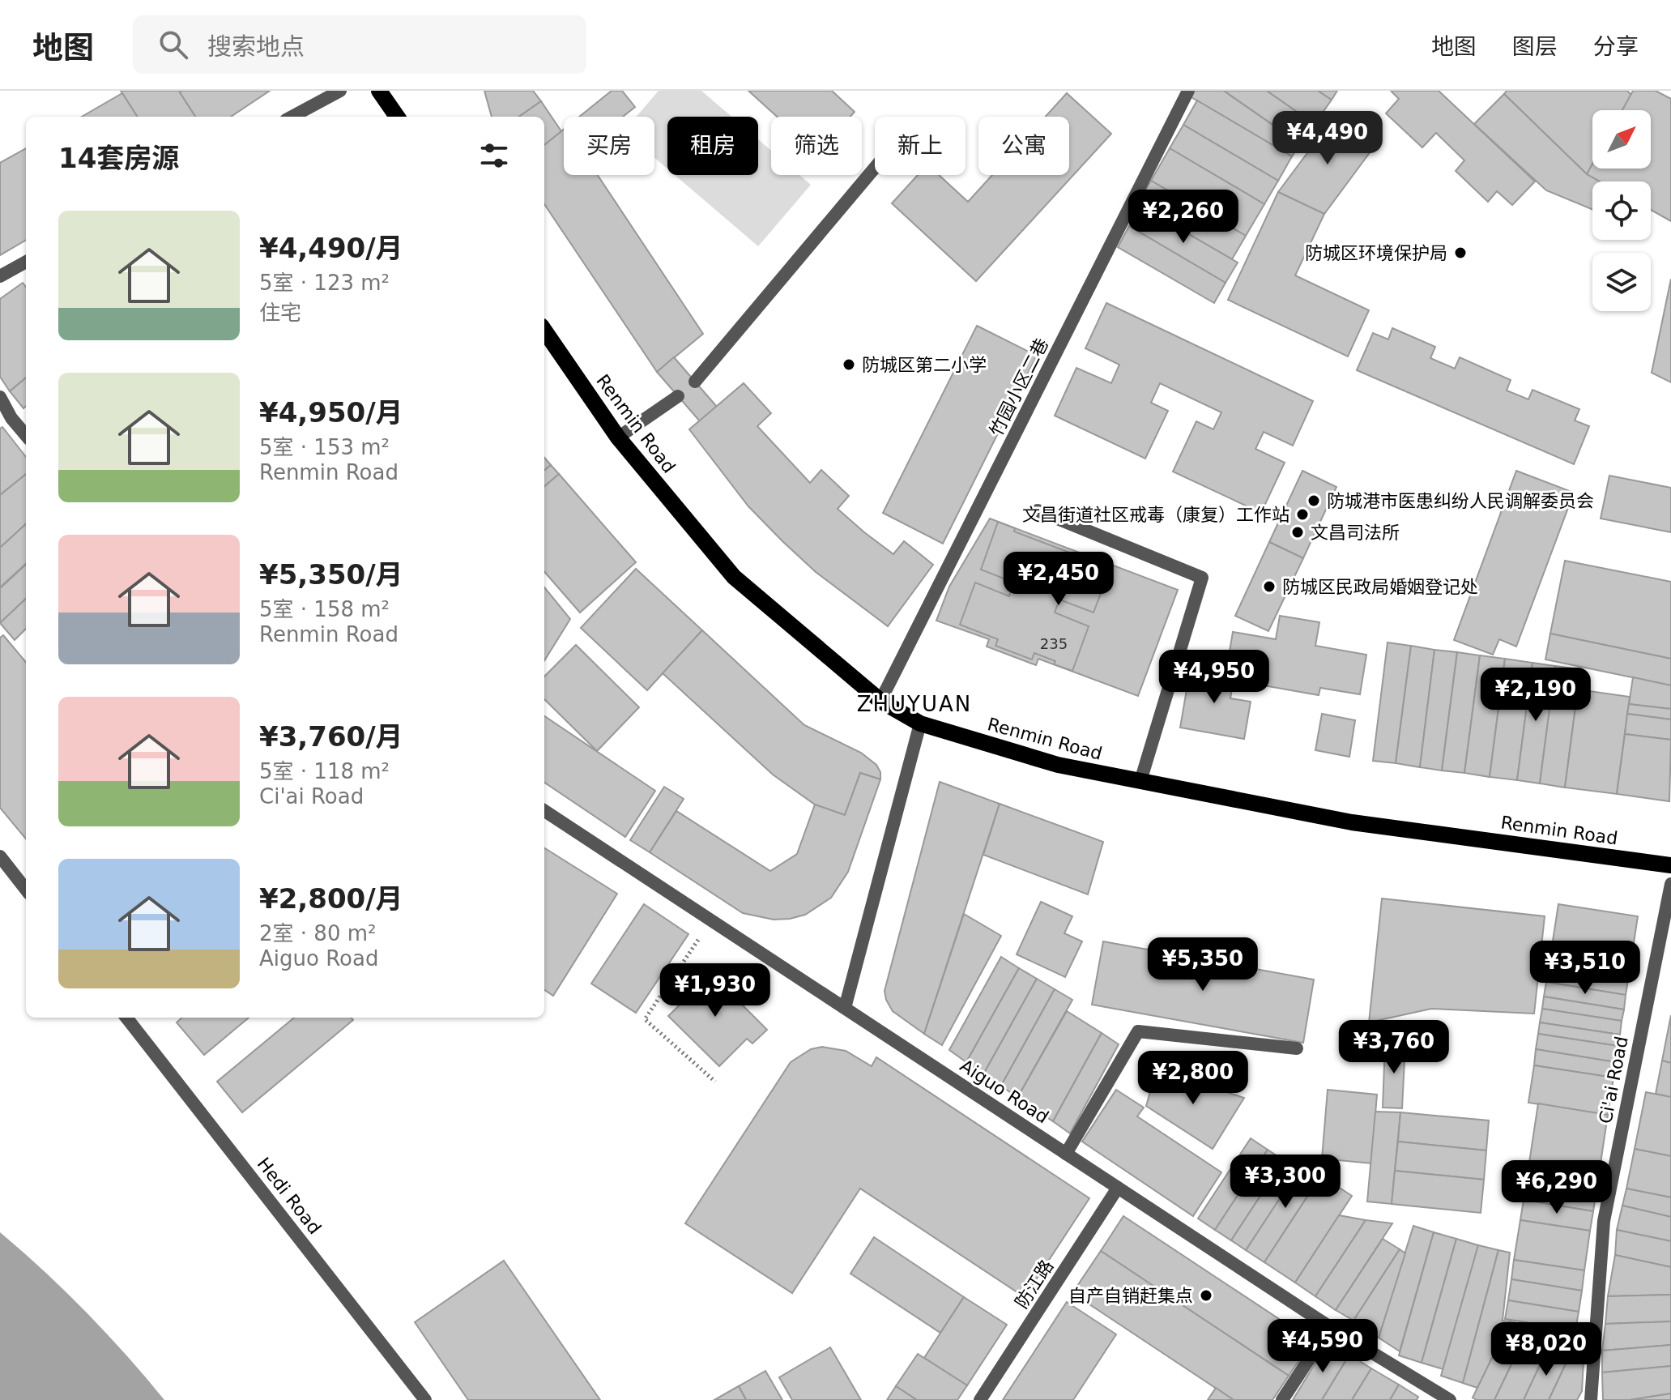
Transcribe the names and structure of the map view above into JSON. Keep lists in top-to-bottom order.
{
  "streets": {
    "main road": ["Renmin Road"],
    "street": [
      "竹园小区二巷",
      "Ci'ai Road",
      "Aiguo Road",
      "Hedi Road",
      "防江路"
    ]
  },
  "crossings": [
    ["竹园小区二巷", "Renmin Road"],
    ["Aiguo Road", "防江路"]
  ],
  "districts": ["ZHUYUAN"],
  "places": [
    "防城区环境保护局",
    "防城区第二小学",
    "防城港市医患纠纷人民调解委员会",
    "文昌街道社区戒毒（康复）工作站",
    "文昌司法所",
    "防城区民政局婚姻登记处",
    "自产自销赶集点"
  ],
  "house_numbers": ["235"],
  "north": "top right",
  "page": {
    "header": "地图",
    "search": "搜索地点",
    "nav": ["地图", "图层", "分享"],
    "price": [
      "¥4,490",
      "¥2,260",
      "¥2,450",
      "¥4,950",
      "¥2,190",
      "¥5,350",
      "¥3,510",
      "¥1,930",
      "¥3,760",
      "¥2,800",
      "¥3,300",
      "¥6,290",
      "¥4,590",
      "¥8,020"
    ],
    "chip": [
      "买房",
      "租房",
      "筛选",
      "新上",
      "公寓"
    ],
    "heading": "14套房源",
    "list": [
      {
        "name": "¥4,490/月",
        "note": "5室 · 123 m² · 住宅"
      },
      {
        "name": "¥4,950/月",
        "note": "5室 · 153 m² · Renmin Road"
      },
      {
        "name": "¥5,350/月",
        "note": "5室 · 158 m² · Renmin Road"
      },
      {
        "name": "¥3,760/月",
        "note": "5室 · 118 m² · Ci'ai Road"
      },
      {
        "name": "¥2,800/月",
        "note": "2室 · 80 m² · Aiguo Road"
      }
    ]
  }
}
